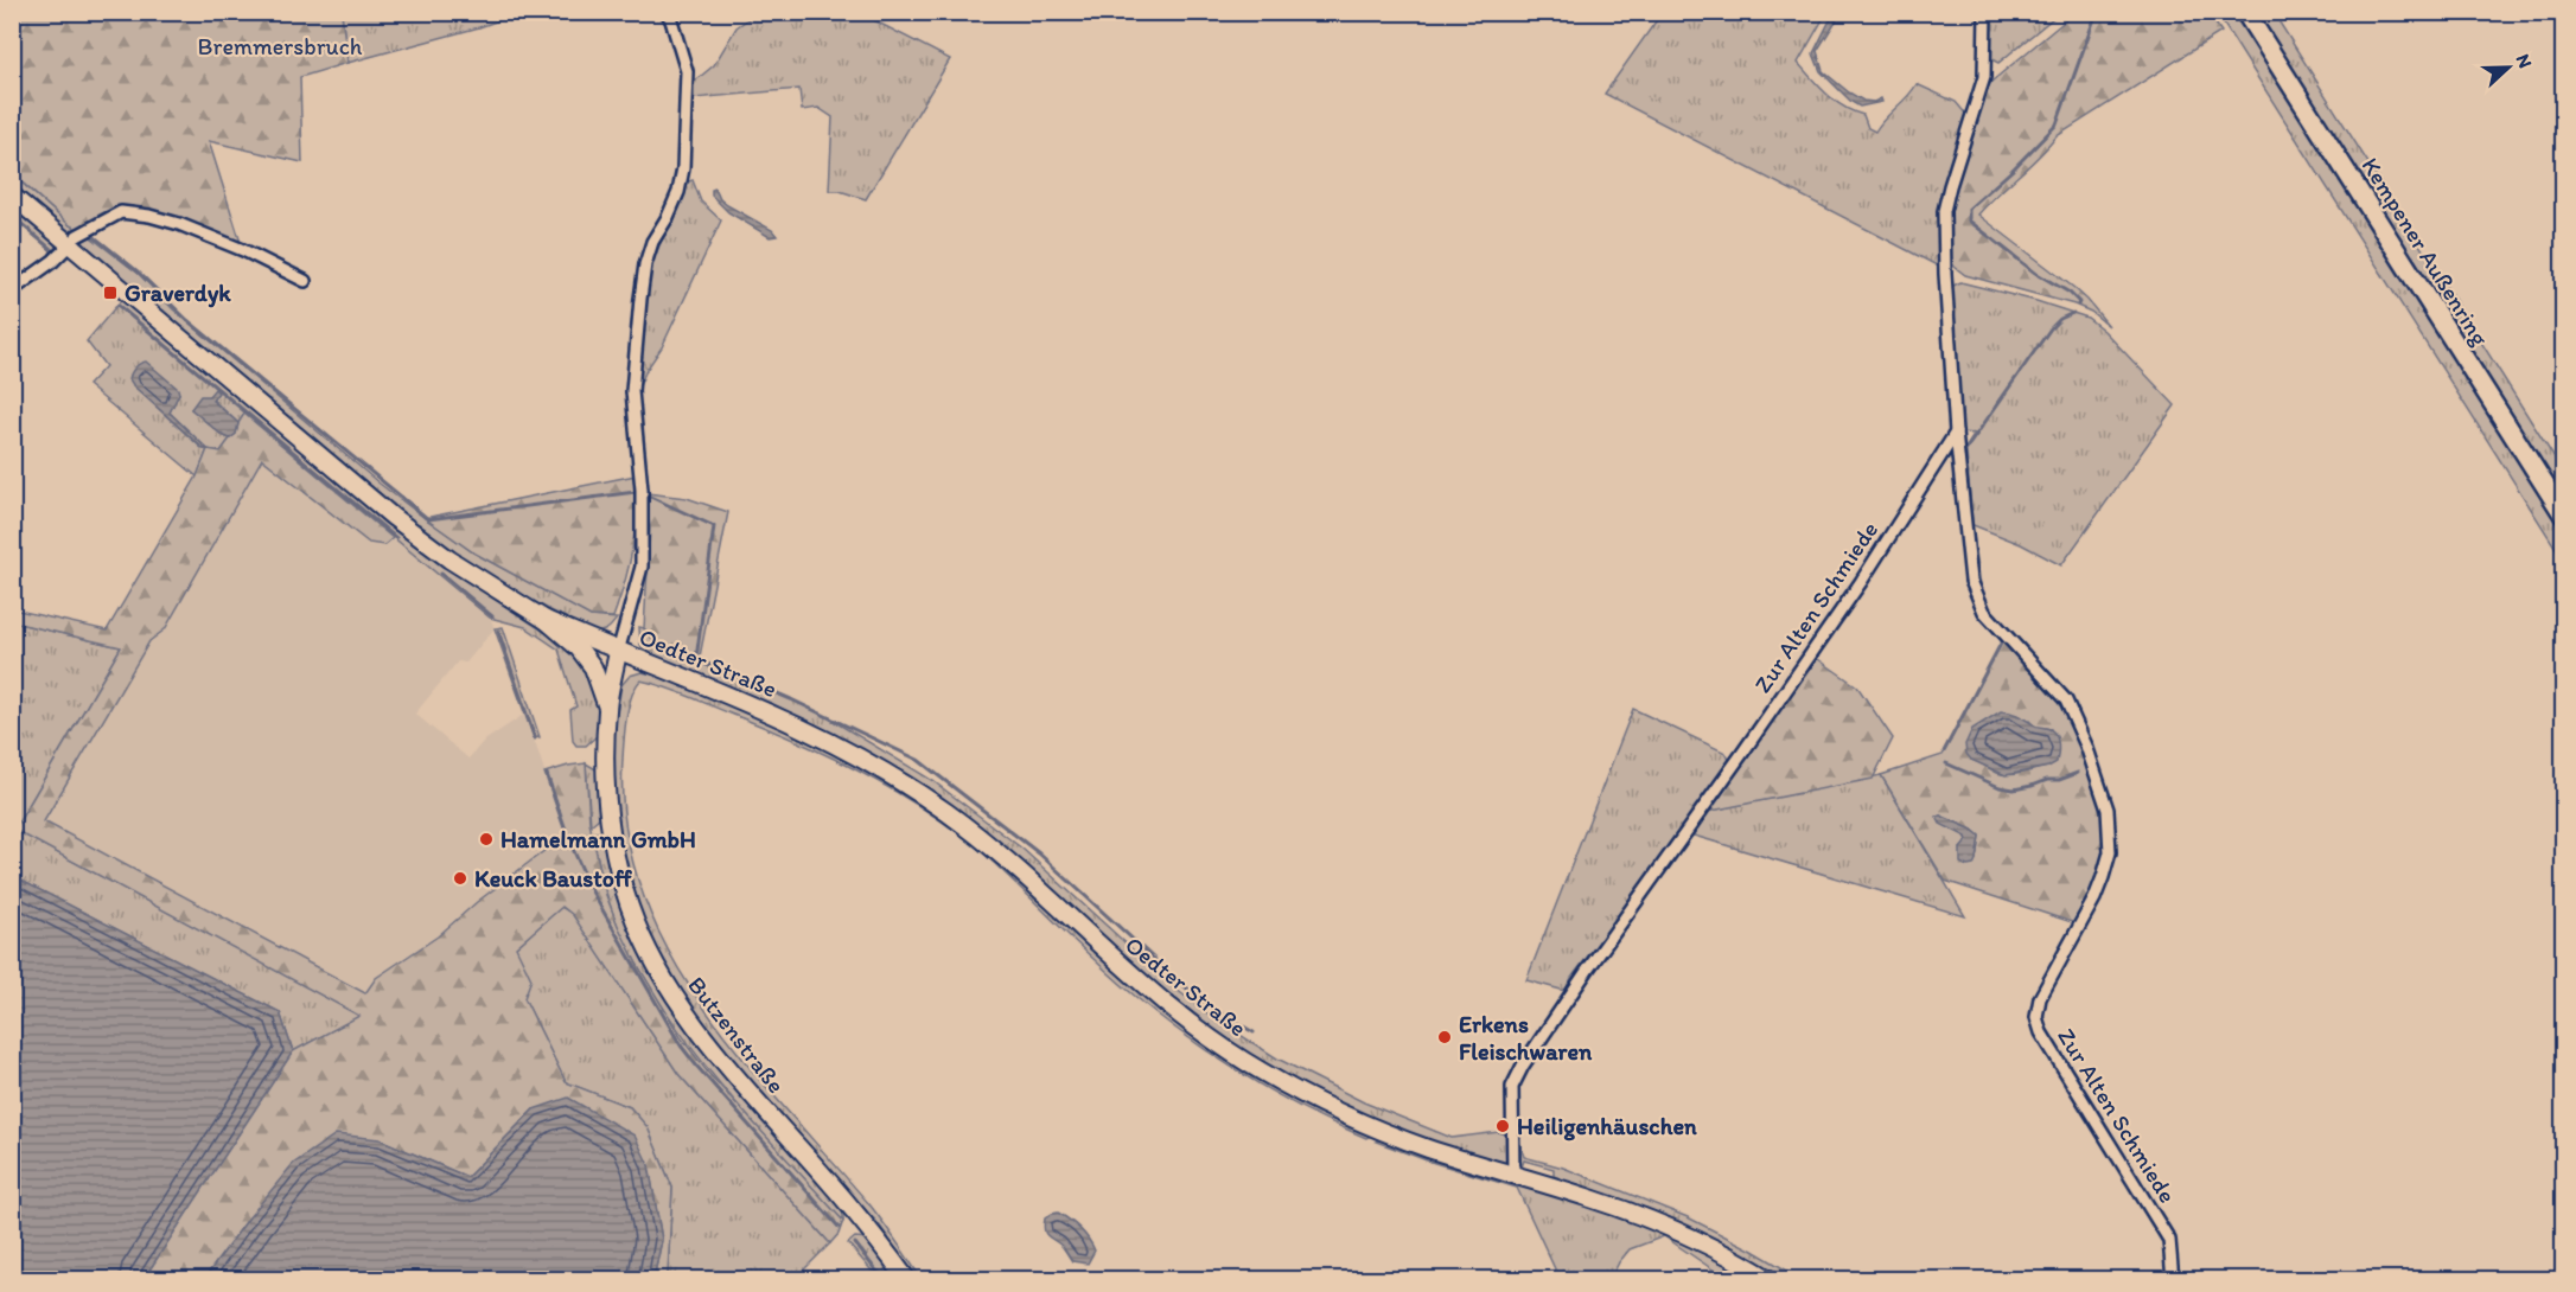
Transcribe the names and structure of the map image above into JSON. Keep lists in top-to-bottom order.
{
  "streets": {
    "main road": ["Kempener Außenring", "Oedter Straße", "Butzenstraße"],
    "street": ["Zur Alten Schmiede"]
  },
  "crossings": [
    ["Zur Alten Schmiede", "Oedter Straße"],
    ["Oedter Straße", "Butzenstraße"]
  ],
  "parks": ["Bremmersbruch"],
  "places": {
    "transit": ["Graverdyk"],
    "other": [
      "Hamelmann GmbH",
      "Keuck Baustoff",
      "Erkens Fleischwaren",
      "Heiligenhäuschen"
    ]
  },
  "north": "right"
}
